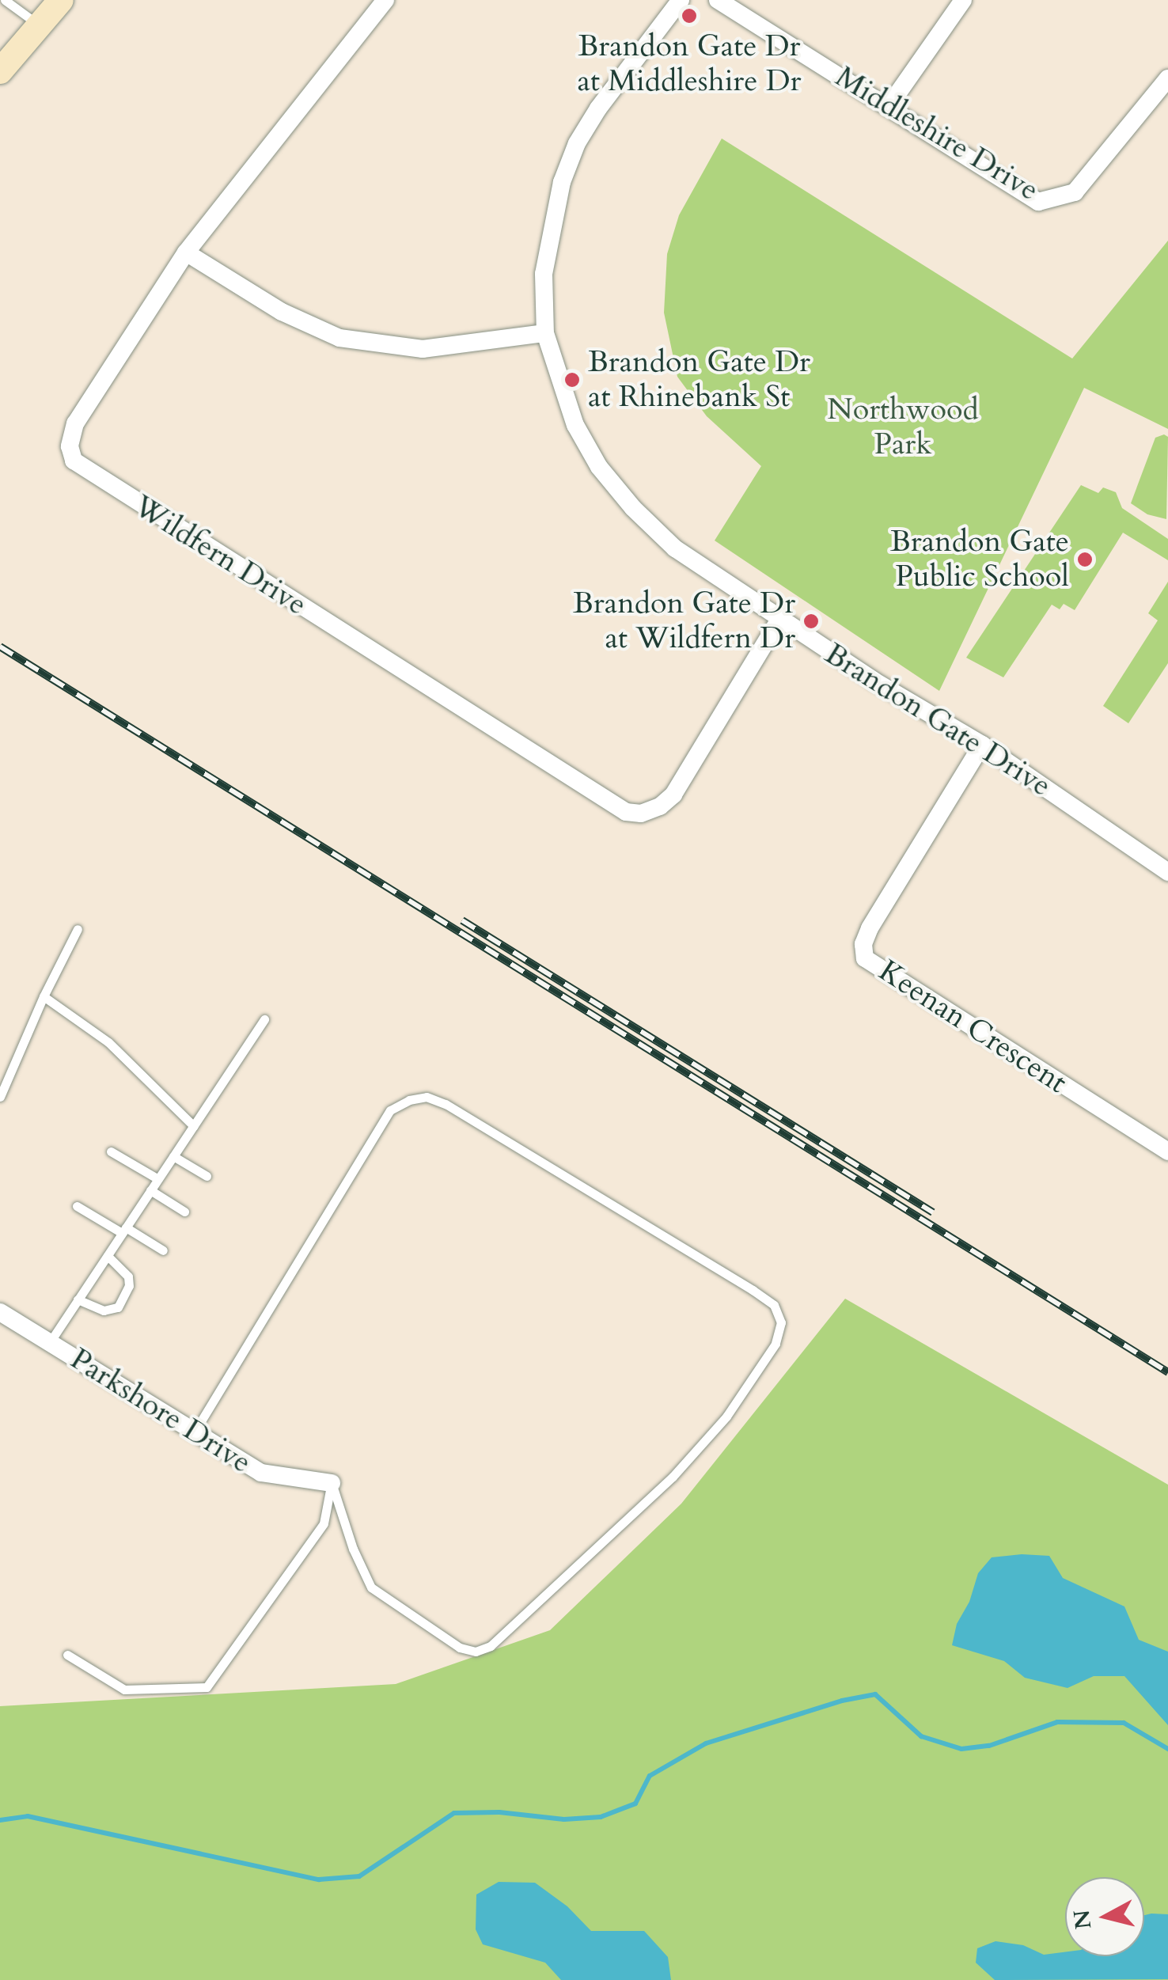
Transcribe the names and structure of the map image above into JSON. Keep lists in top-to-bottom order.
{
  "streets": {
    "street": [
      "Middleshire Drive",
      "Wildfern Drive",
      "Brandon Gate Drive",
      "Keenan Crescent",
      "Parkshore Drive"
    ]
  },
  "crossings": [
    ["Wildfern Drive", "Brandon Gate Drive"],
    ["Brandon Gate Drive", "Keenan Crescent"]
  ],
  "parks": ["Northwood Park"],
  "places": [
    "Brandon Gate Dr at Middleshire Dr",
    "Brandon Gate Dr at Rhinebank St",
    "Brandon Gate Public School",
    "Brandon Gate Dr at Wildfern Dr"
  ],
  "north": "left"
}
